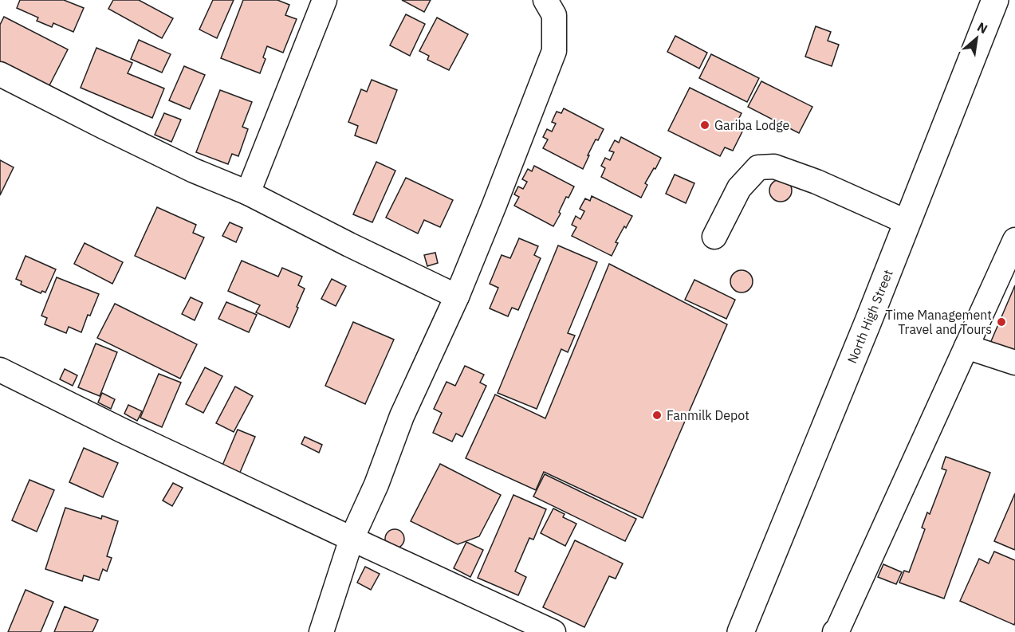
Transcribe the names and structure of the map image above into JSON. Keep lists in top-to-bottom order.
{
  "streets": {
    "highway": ["North High Street"]
  },
  "places": ["Gariba Lodge", "Time Management Travel and Tours", "Fanmilk Depot"],
  "north": "top right"
}
